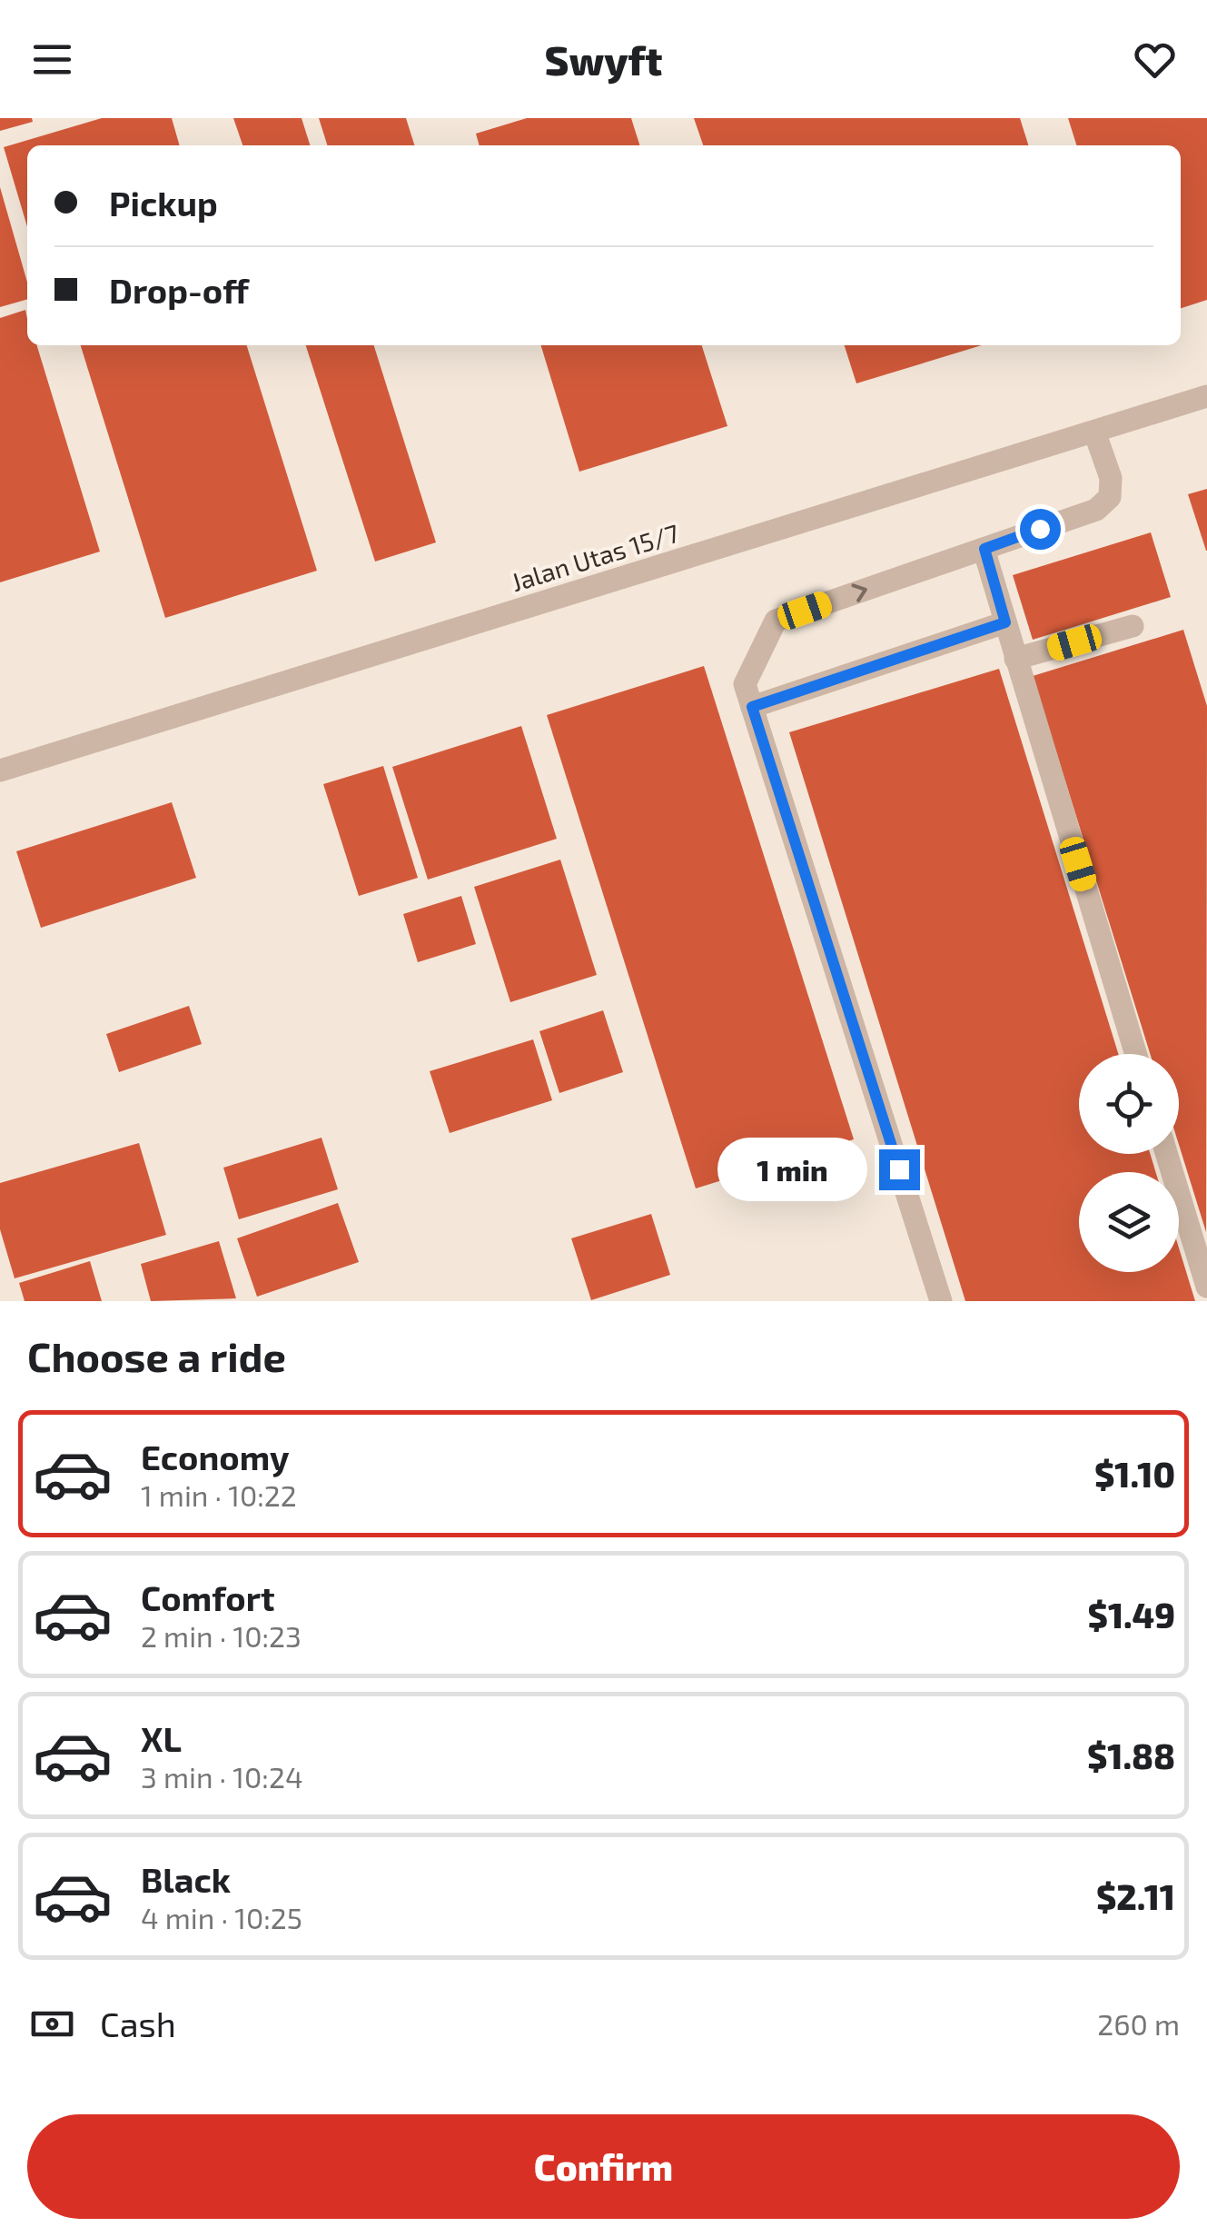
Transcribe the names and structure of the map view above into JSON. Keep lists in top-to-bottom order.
{
  "streets": {
    "street": ["Jalan Utas 15/7"]
  },
  "page": {
    "header": "Swyft",
    "banner": ["Pickup", "Drop-off"],
    "bubble": "1 min",
    "heading": "Choose a ride",
    "list": [
      {
        "name": "Economy",
        "note": "1 min · 10:22",
        "value": "$1.10"
      },
      {
        "name": "Comfort",
        "note": "2 min · 10:23",
        "value": "$1.49"
      },
      {
        "name": "XL",
        "note": "3 min · 10:24",
        "value": "$1.88"
      },
      {
        "name": "Black",
        "note": "4 min · 10:25",
        "value": "$2.11"
      }
    ],
    "pay": ["Cash", "260 m"],
    "buttons": "Confirm"
  }
}
